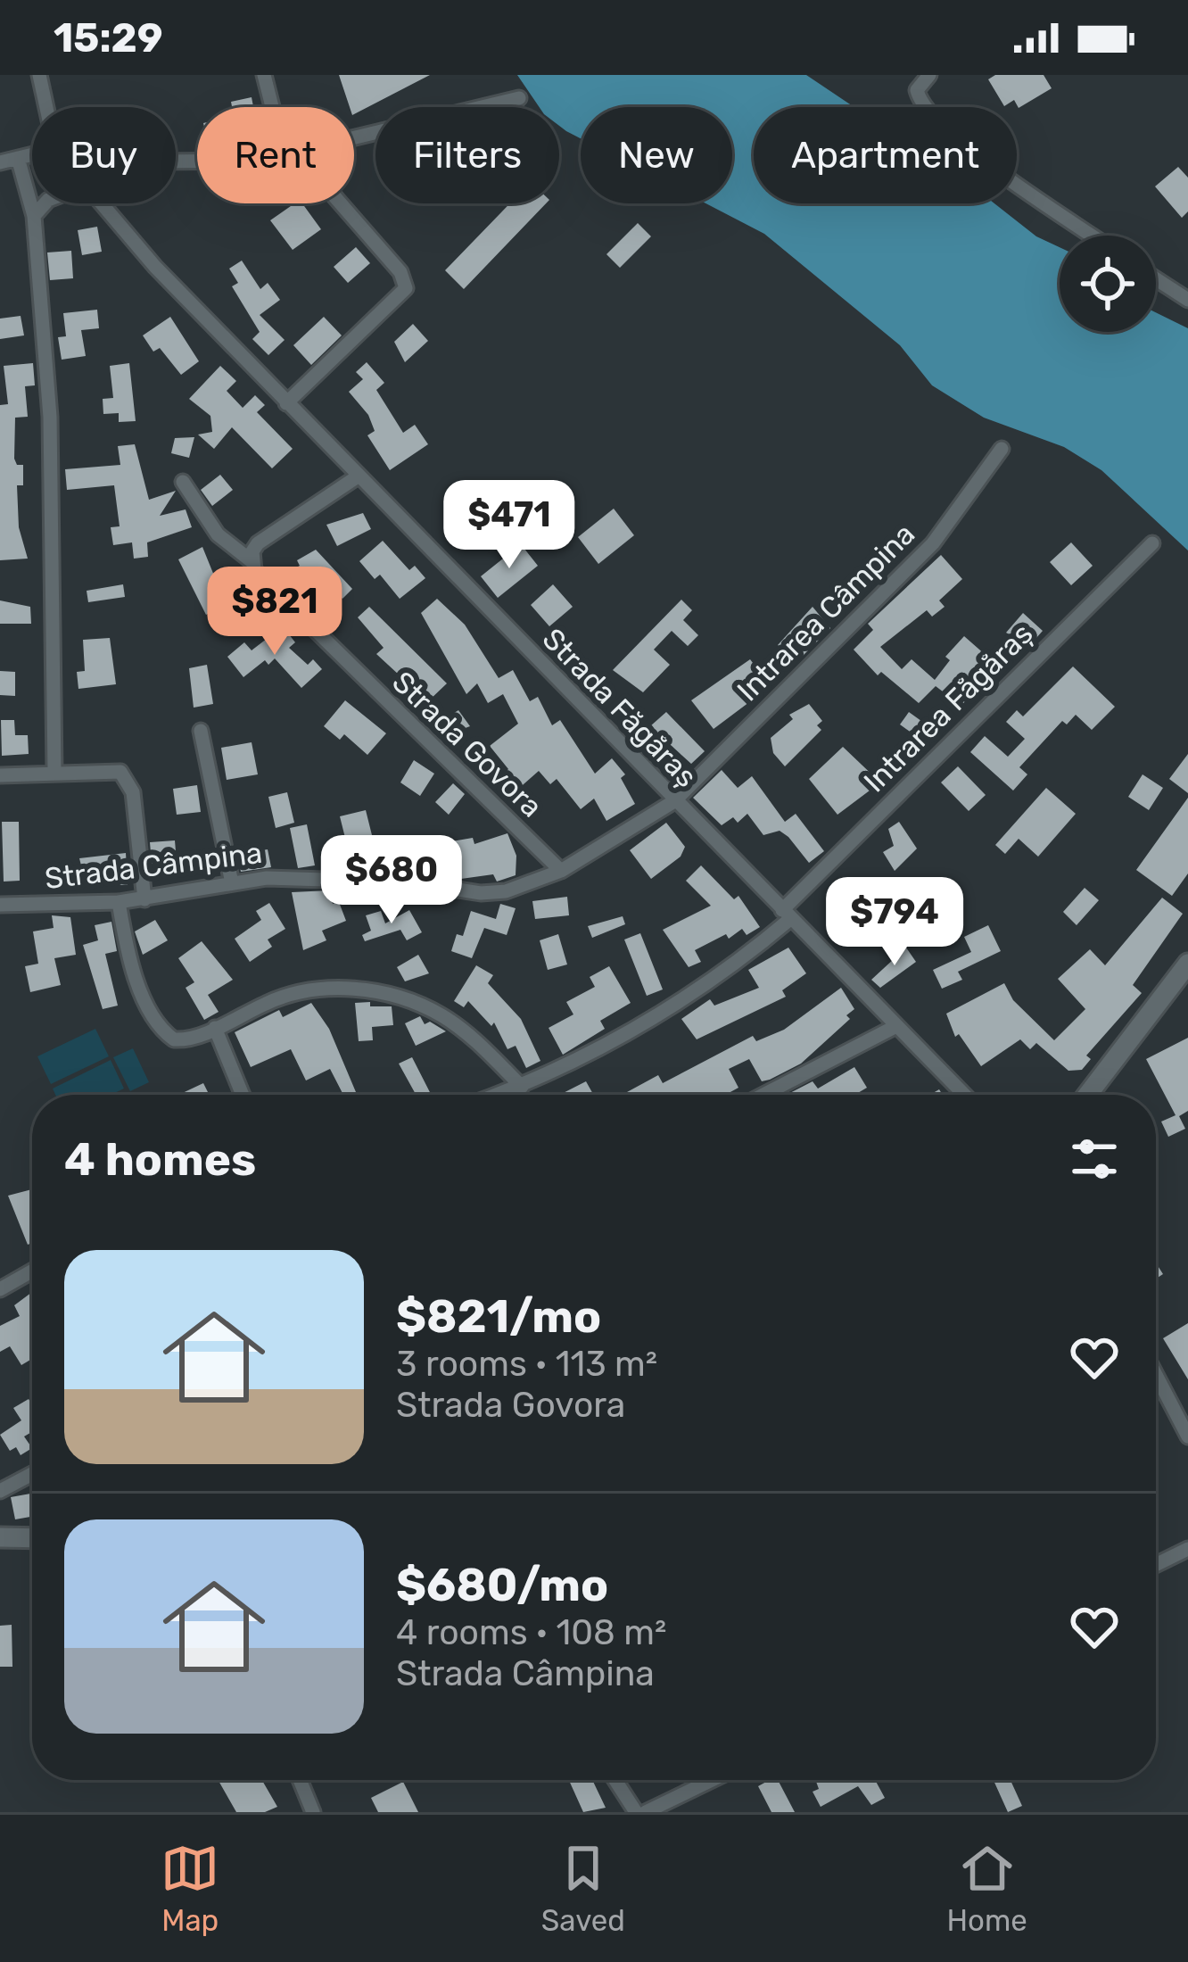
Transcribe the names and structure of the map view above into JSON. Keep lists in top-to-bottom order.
{
  "streets": {
    "street": [
      "Intrarea Câmpina",
      "Strada Făgăraș",
      "Intrarea Făgăraș",
      "Strada Govora",
      "Strada Câmpina"
    ]
  },
  "crossings": [
    ["Intrarea Câmpina", "Strada Făgăraș"],
    ["Intrarea Câmpina", "Strada Câmpina"],
    ["Strada Făgăraș", "Intrarea Făgăraș"],
    ["Strada Făgăraș", "Strada Câmpina"],
    ["Strada Govora", "Strada Câmpina"]
  ],
  "page": {
    "status": "15:29",
    "chip": [
      "Buy",
      "Rent",
      "Filters",
      "New",
      "Apartment"
    ],
    "price": [
      "$471",
      "$821",
      "$680",
      "$794"
    ],
    "heading": "4 homes",
    "list": [
      {
        "name": "$821/mo",
        "note": "3 rooms · 113 m² · Strada Govora"
      },
      {
        "name": "$680/mo",
        "note": "4 rooms · 108 m² · Strada Câmpina"
      }
    ],
    "tabs": ["Map", "Saved", "Home"]
  }
}
